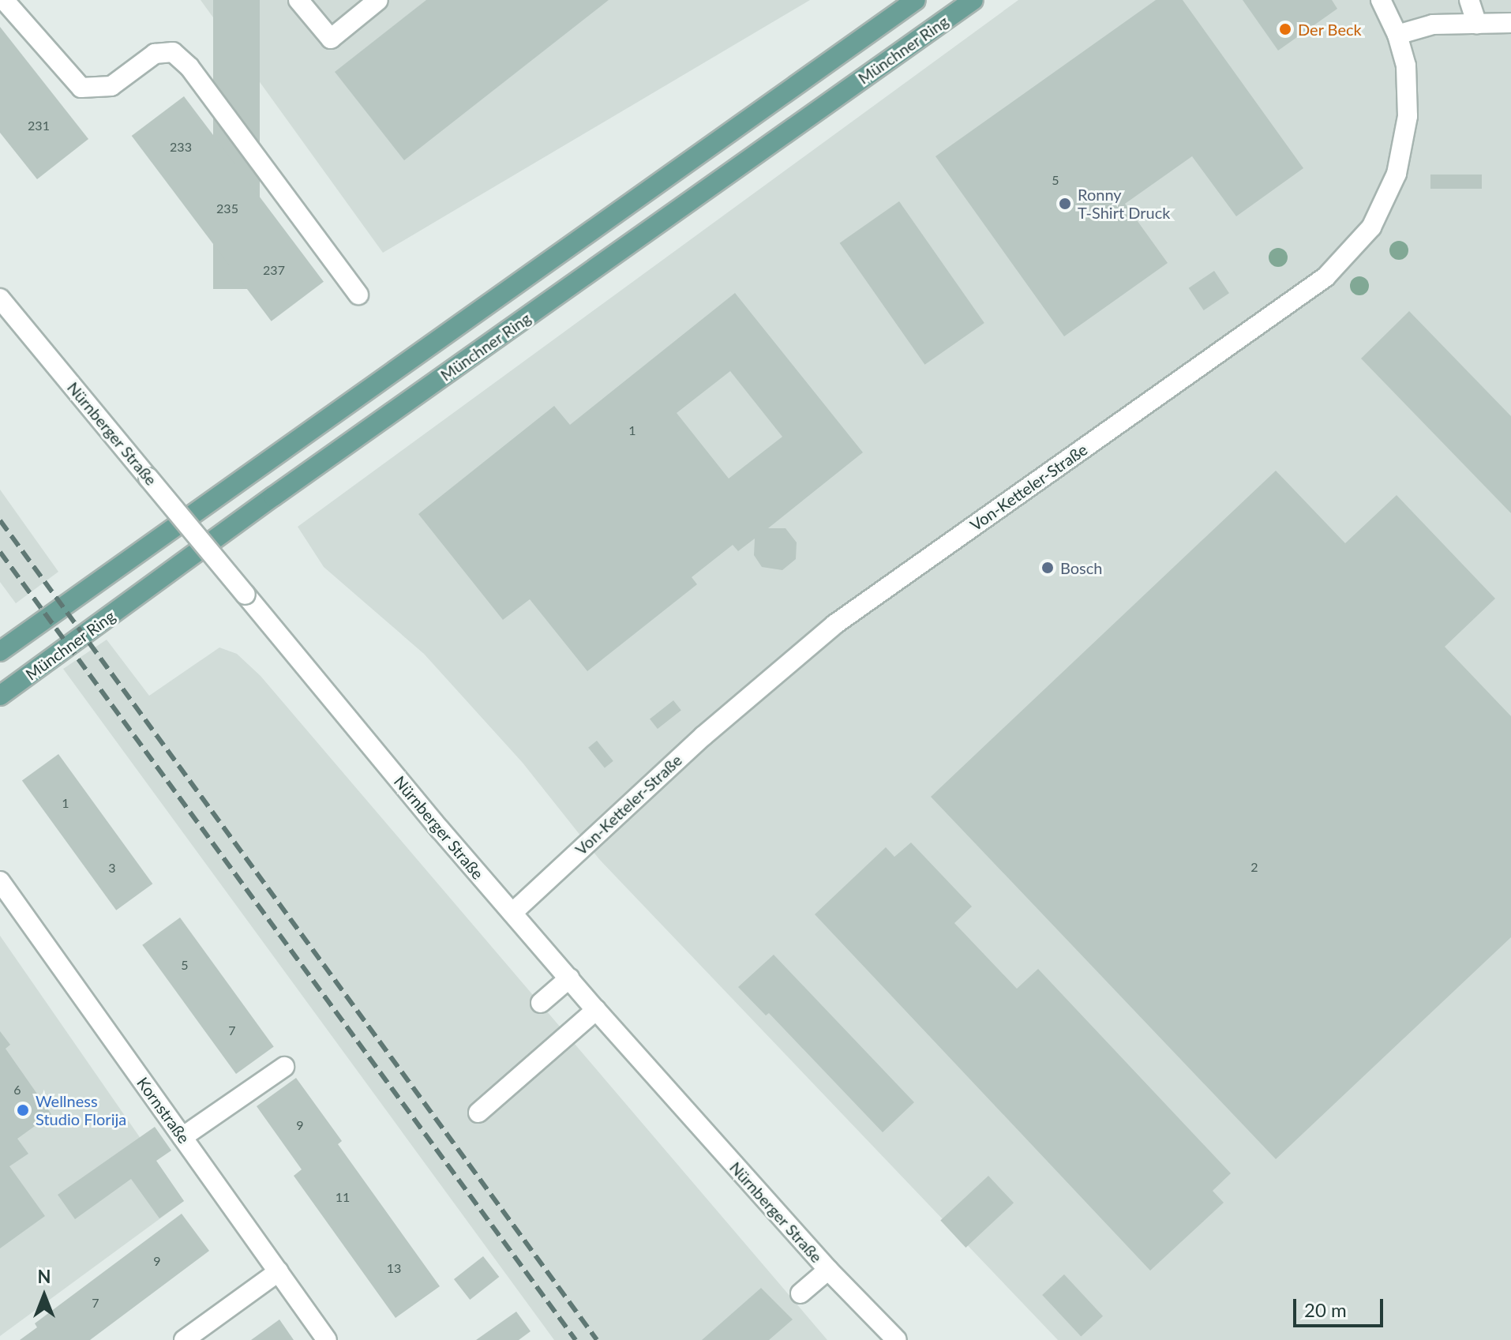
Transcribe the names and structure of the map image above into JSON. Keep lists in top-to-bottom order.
{
  "streets": {
    "main road": ["Münchner Ring"],
    "street": ["Nürnberger Straße", "Von-Ketteler-Straße", "Kornstraße"]
  },
  "crossings": [
    ["Nürnberger Straße", "Von-Ketteler-Straße"]
  ],
  "places": [
    "Der Beck",
    "Ronny T-Shirt Druck",
    "Bosch",
    "Wellness Studio Florija"
  ],
  "house_numbers": [
    "231",
    "233",
    "5",
    "235",
    "237",
    "1",
    "1",
    "2",
    "3",
    "5",
    "7",
    "6",
    "9",
    "11",
    "9",
    "13",
    "7"
  ],
  "scale_bar": "20 m",
  "north": "top"
}
